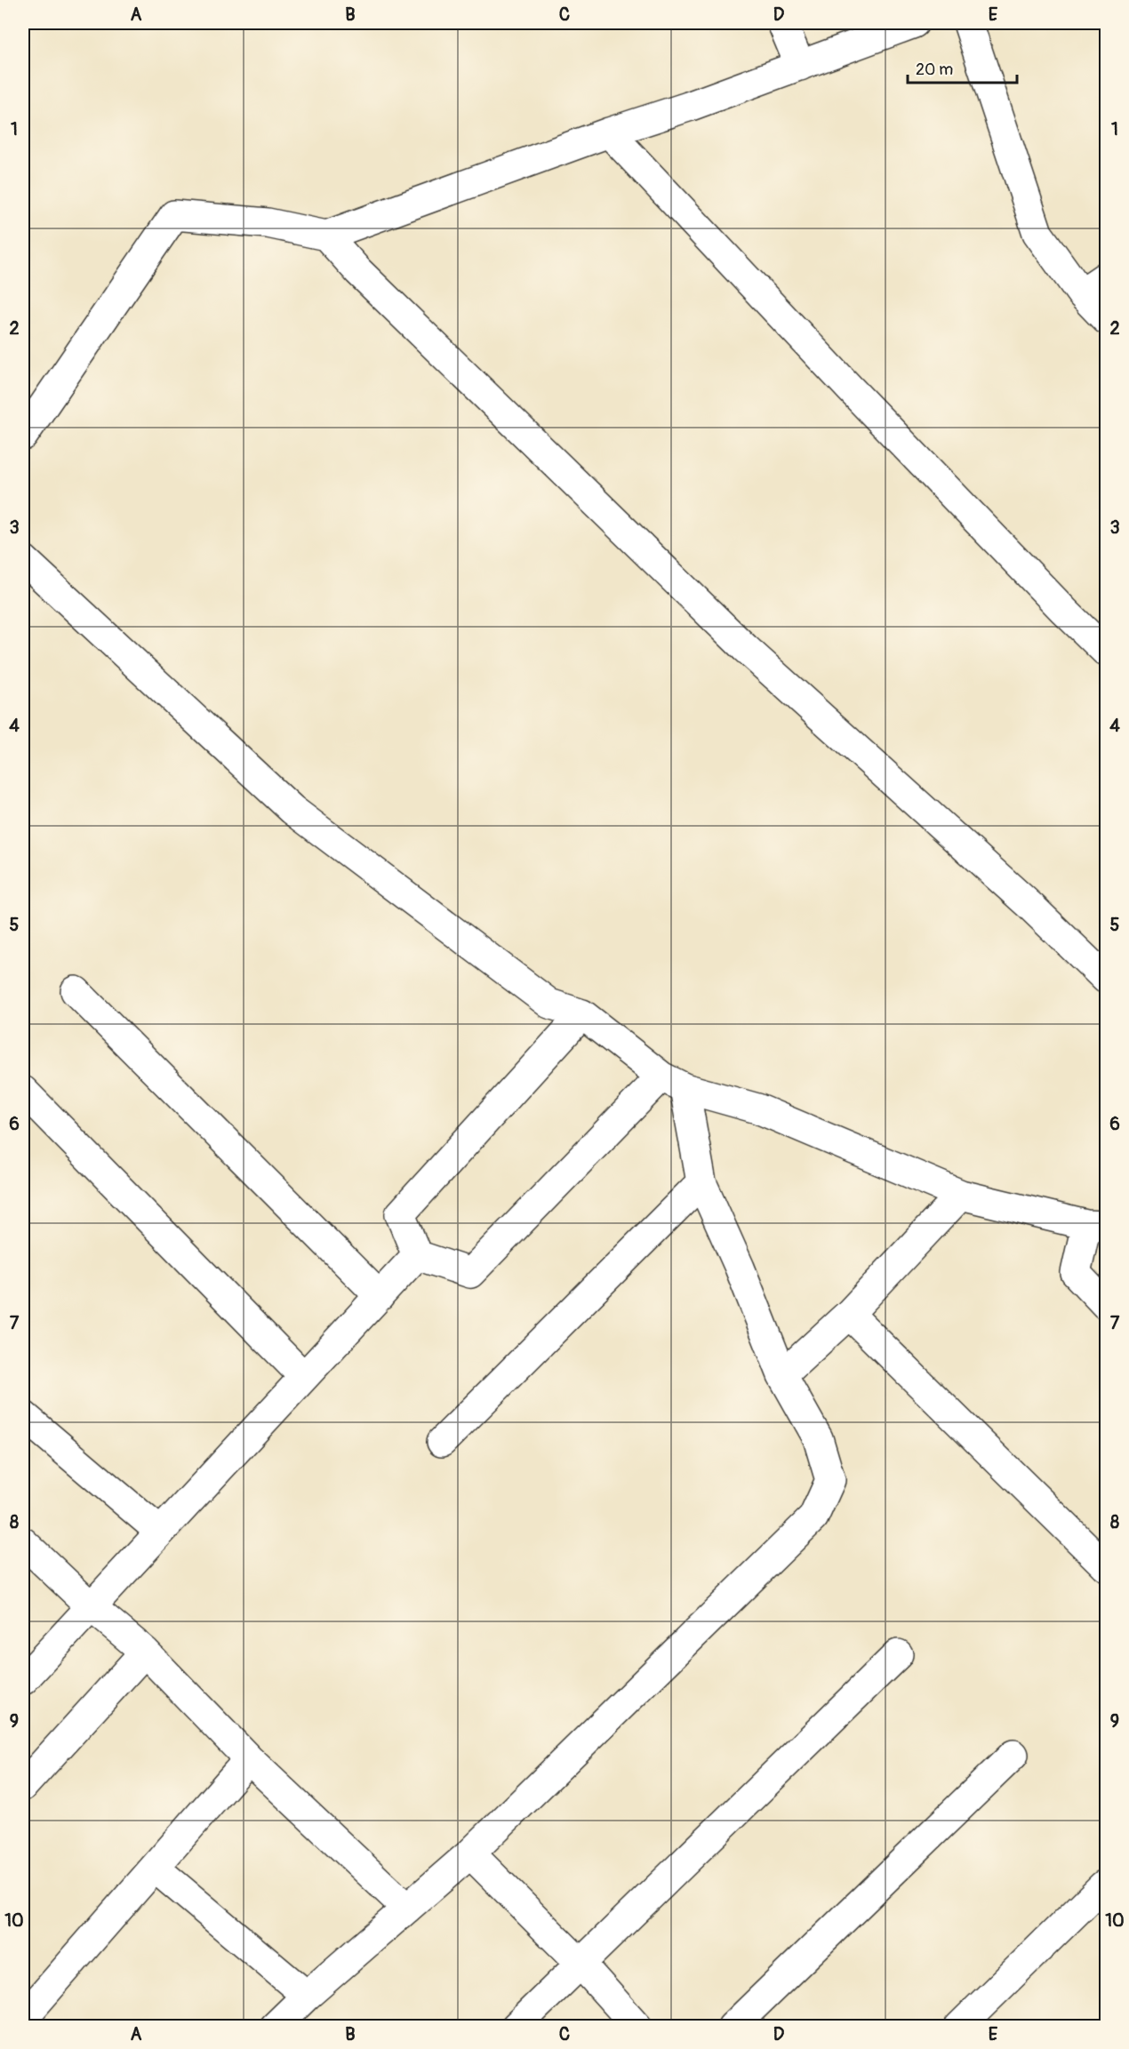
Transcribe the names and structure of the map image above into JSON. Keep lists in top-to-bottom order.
{
  "scale_bar": "20 m",
  "grid": {
    "columns": [
      "A",
      "B",
      "C",
      "D",
      "E"
    ],
    "rows": [
      "1",
      "2",
      "3",
      "4",
      "5",
      "6",
      "7",
      "8",
      "9",
      "10"
    ]
  }
}
